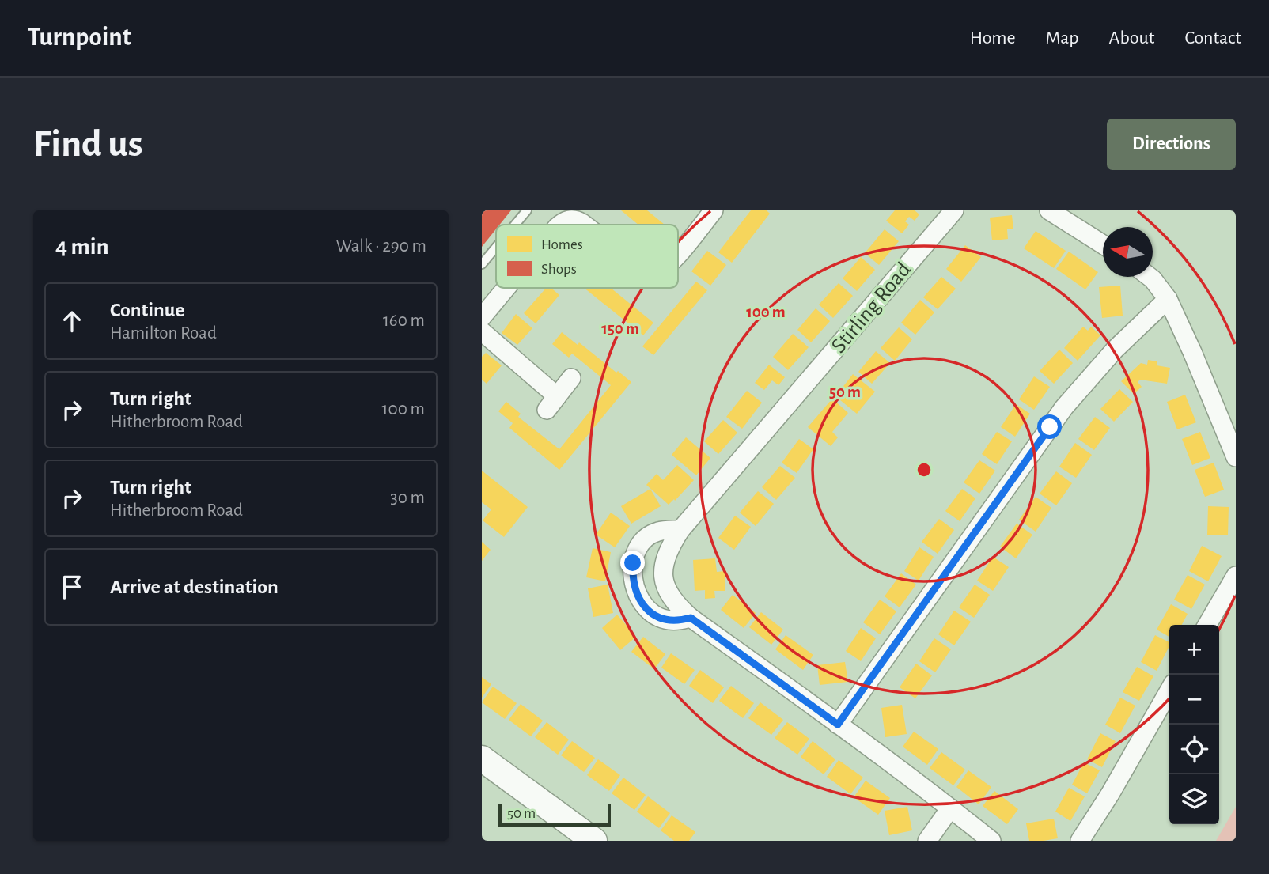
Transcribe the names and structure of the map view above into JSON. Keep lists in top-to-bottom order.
{
  "streets": {
    "street": ["Stirling Road"]
  },
  "legend": ["Homes", "Shops"],
  "scale_bar": "50 m",
  "north": "left",
  "page": {
    "header": "Turnpoint",
    "nav": [
      "Home",
      "Map",
      "About",
      "Contact"
    ],
    "buttons": "Directions",
    "title": "Find us",
    "heading": ["4 min", "Walk · 290 m"],
    "list": [
      ["Continue", "Hamilton Road", "160 m"],
      ["Turn right", "Hitherbroom Road", "100 m"],
      ["Turn right", "Hitherbroom Road", "30 m"],
      "Arrive at destination"
    ],
    "map_buttons": ["+", "−"],
    "scale": "50 m"
  },
  "rings": ["100 m", "150 m", "50 m"]
}
